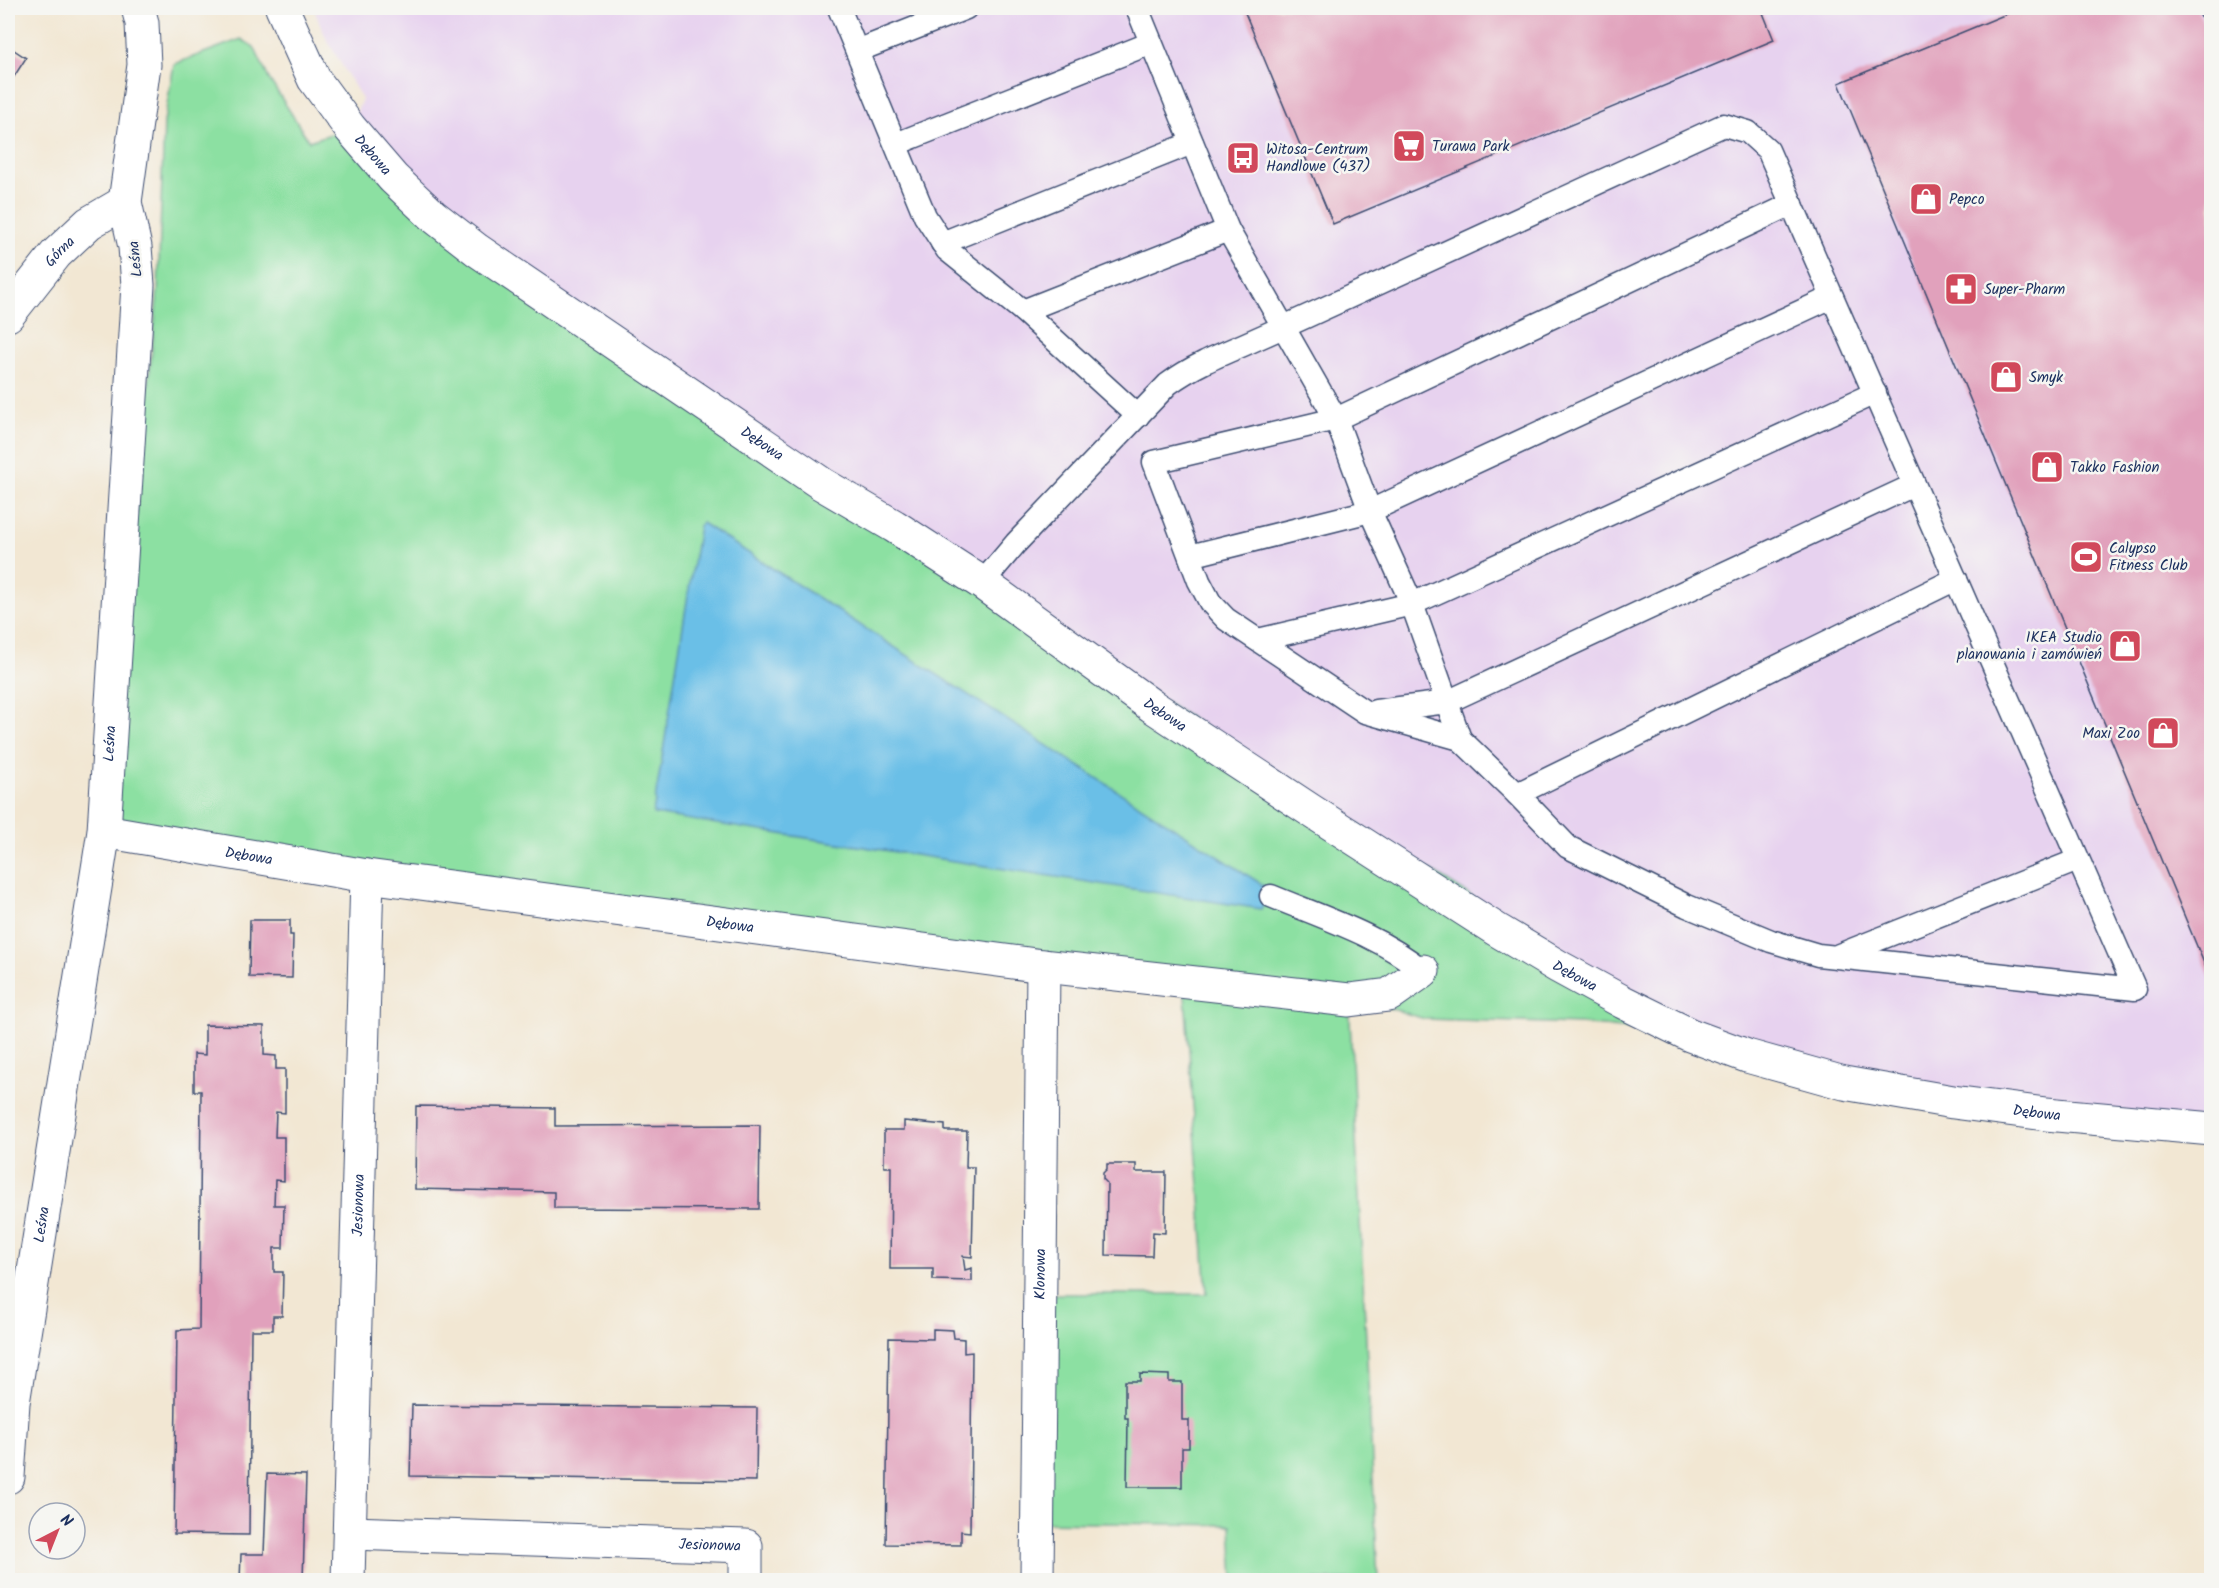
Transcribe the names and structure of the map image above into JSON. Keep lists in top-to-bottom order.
{
  "streets": {
    "street": [
      "Dębowa",
      "Górna",
      "Leśna",
      "Jesionowa",
      "Klonowa"
    ]
  },
  "crossings": [
    ["Dębowa", "Leśna"],
    ["Dębowa", "Jesionowa"],
    ["Dębowa", "Klonowa"],
    ["Górna", "Leśna"]
  ],
  "places": {
    "supermarket": ["Turawa Park"],
    "bus stop": ["Witosa-Centrum Handlowe (437)"],
    "shop": [
      "Pepco",
      "Smyk",
      "Takko Fashion",
      "IKEA Studio planowania i zamówień",
      "Maxi Zoo"
    ],
    "pharmacy": ["Super-Pharm"],
    "sports": ["Calypso Fitness Club"]
  },
  "north": "top right"
}
